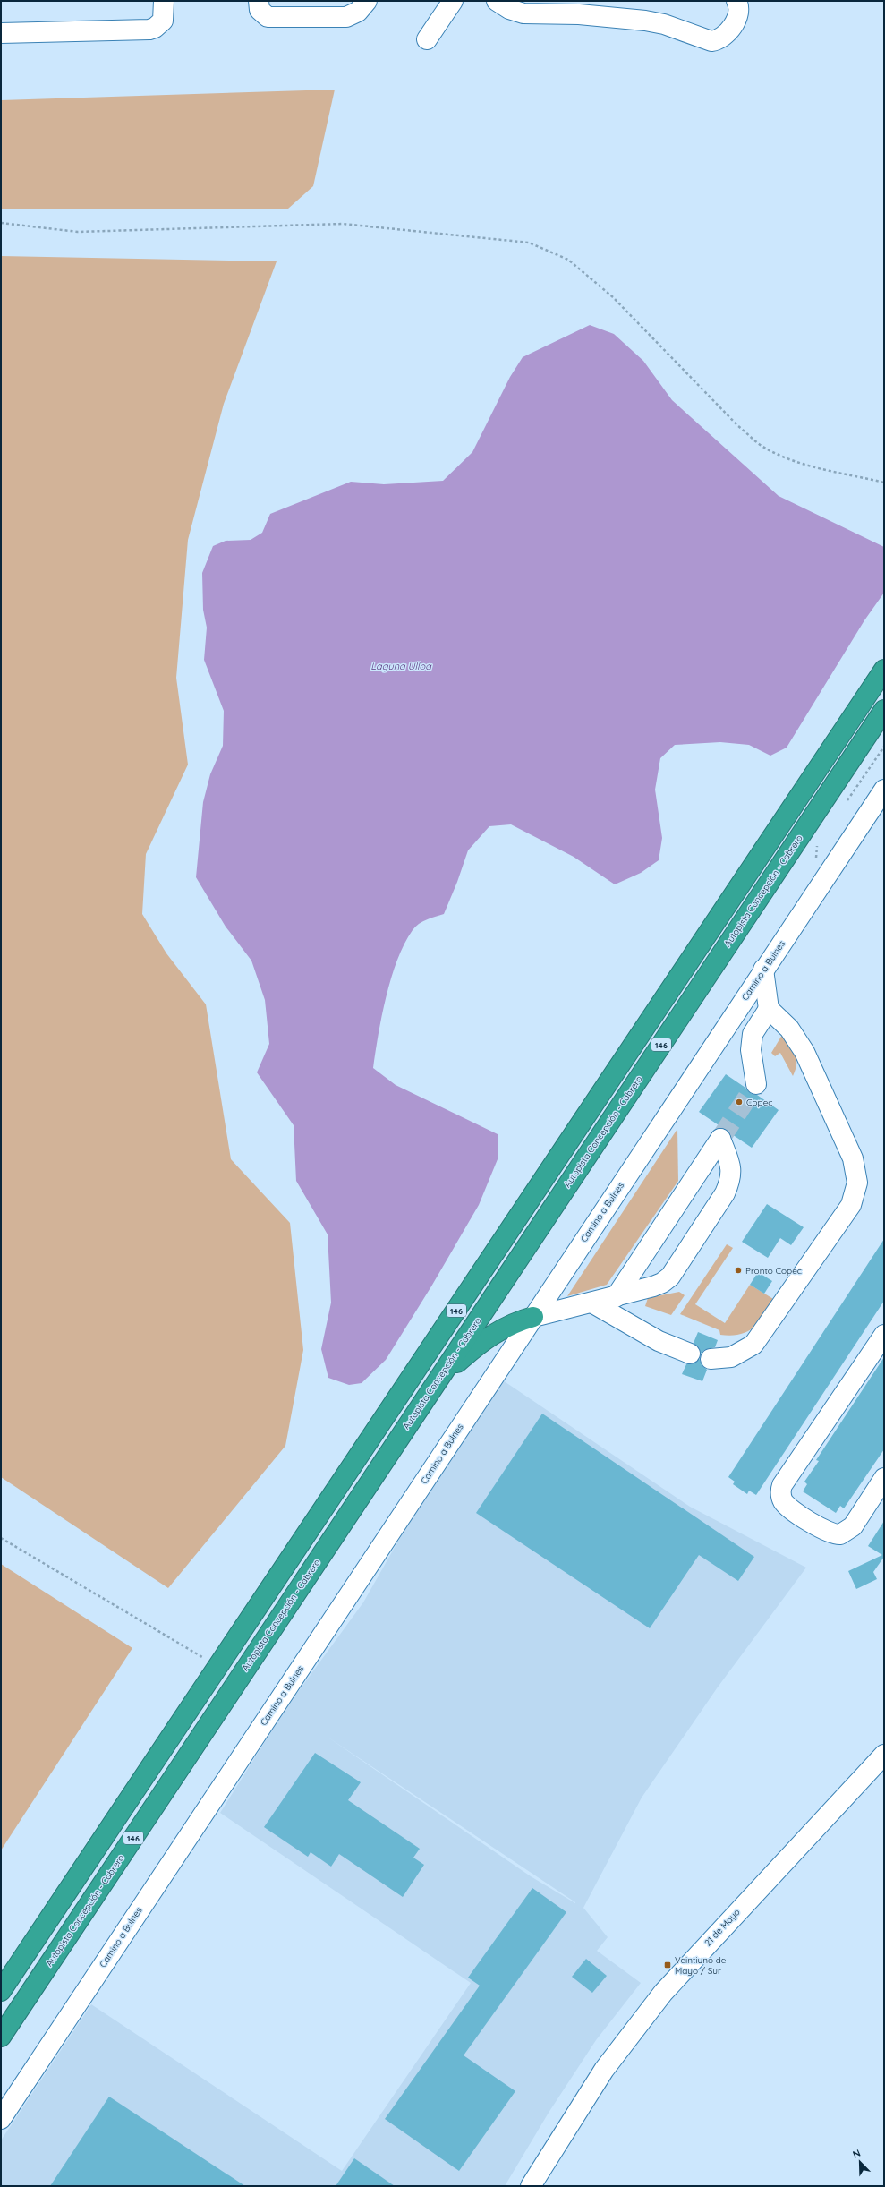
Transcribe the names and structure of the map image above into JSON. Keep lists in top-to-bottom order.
{
  "streets": {
    "highway": ["Autopista Concepción - Cabrero", "146"],
    "street": ["Camino a Bulnes", "21 de Mayo"]
  },
  "water": ["Laguna Ulloa"],
  "places": {
    "other": ["Copec", "Pronto Copec"],
    "transit": ["Veintiuno de Mayo / Sur"]
  },
  "north": "top left"
}
